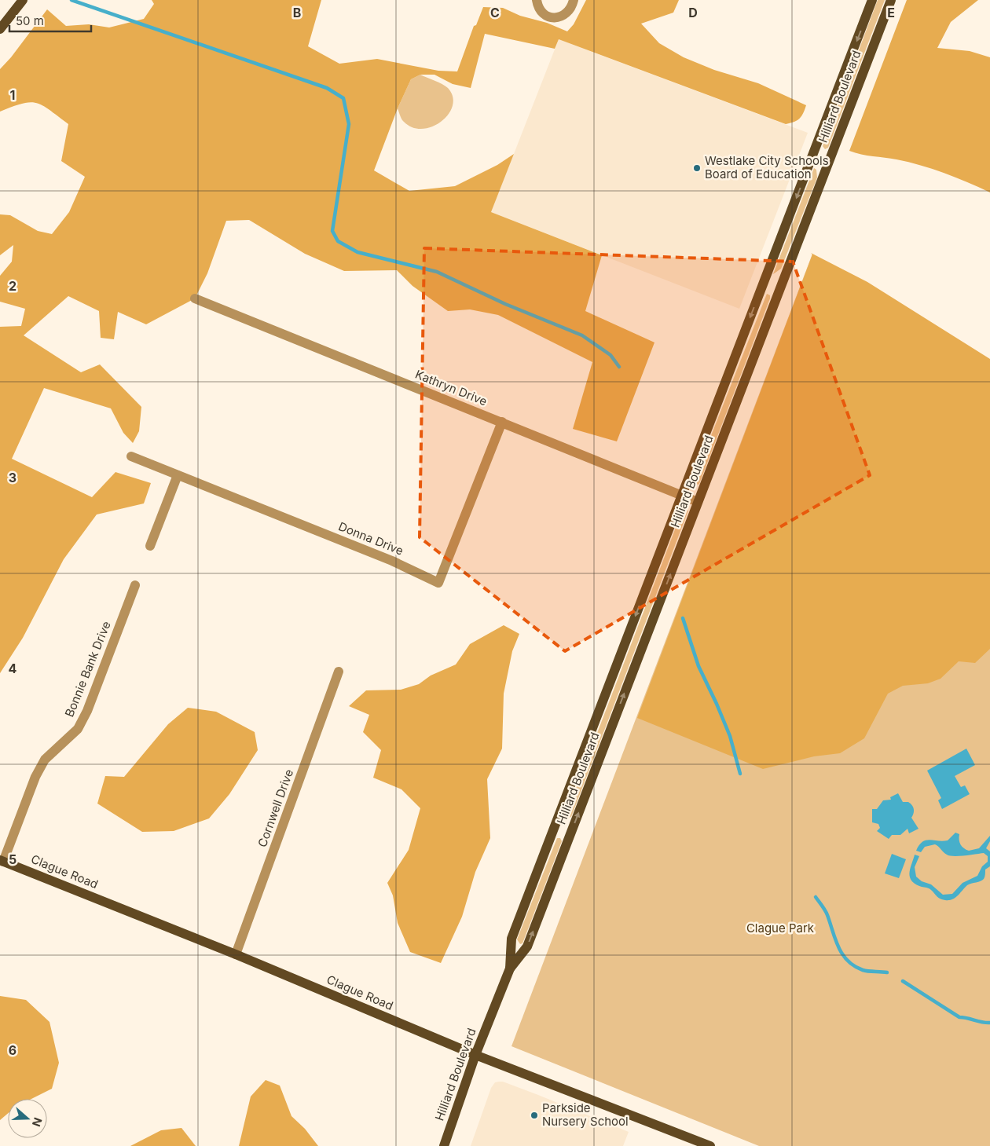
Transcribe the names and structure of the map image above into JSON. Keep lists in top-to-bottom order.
{
  "streets": {
    "main road": ["Hilliard Boulevard", "Clague Road"],
    "street": [
      "Kathryn Drive",
      "Donna Drive",
      "Bonnie Bank Drive",
      "Cornwell Drive"
    ]
  },
  "crossings": [
    ["Hilliard Boulevard", "Kathryn Drive"],
    ["Hilliard Boulevard", "Clague Road"],
    ["Kathryn Drive", "Donna Drive"],
    ["Bonnie Bank Drive", "Clague Road"],
    ["Cornwell Drive", "Clague Road"]
  ],
  "parks": ["Clague Park"],
  "places": ["Westlake City Schools Board of Education", "Parkside Nursery School"],
  "scale_bar": "50 m",
  "north": "right",
  "grid": {
    "columns": [
      "B",
      "C",
      "D",
      "E"
    ],
    "rows": [
      "1",
      "2",
      "3",
      "4",
      "5",
      "6"
    ]
  }
}
